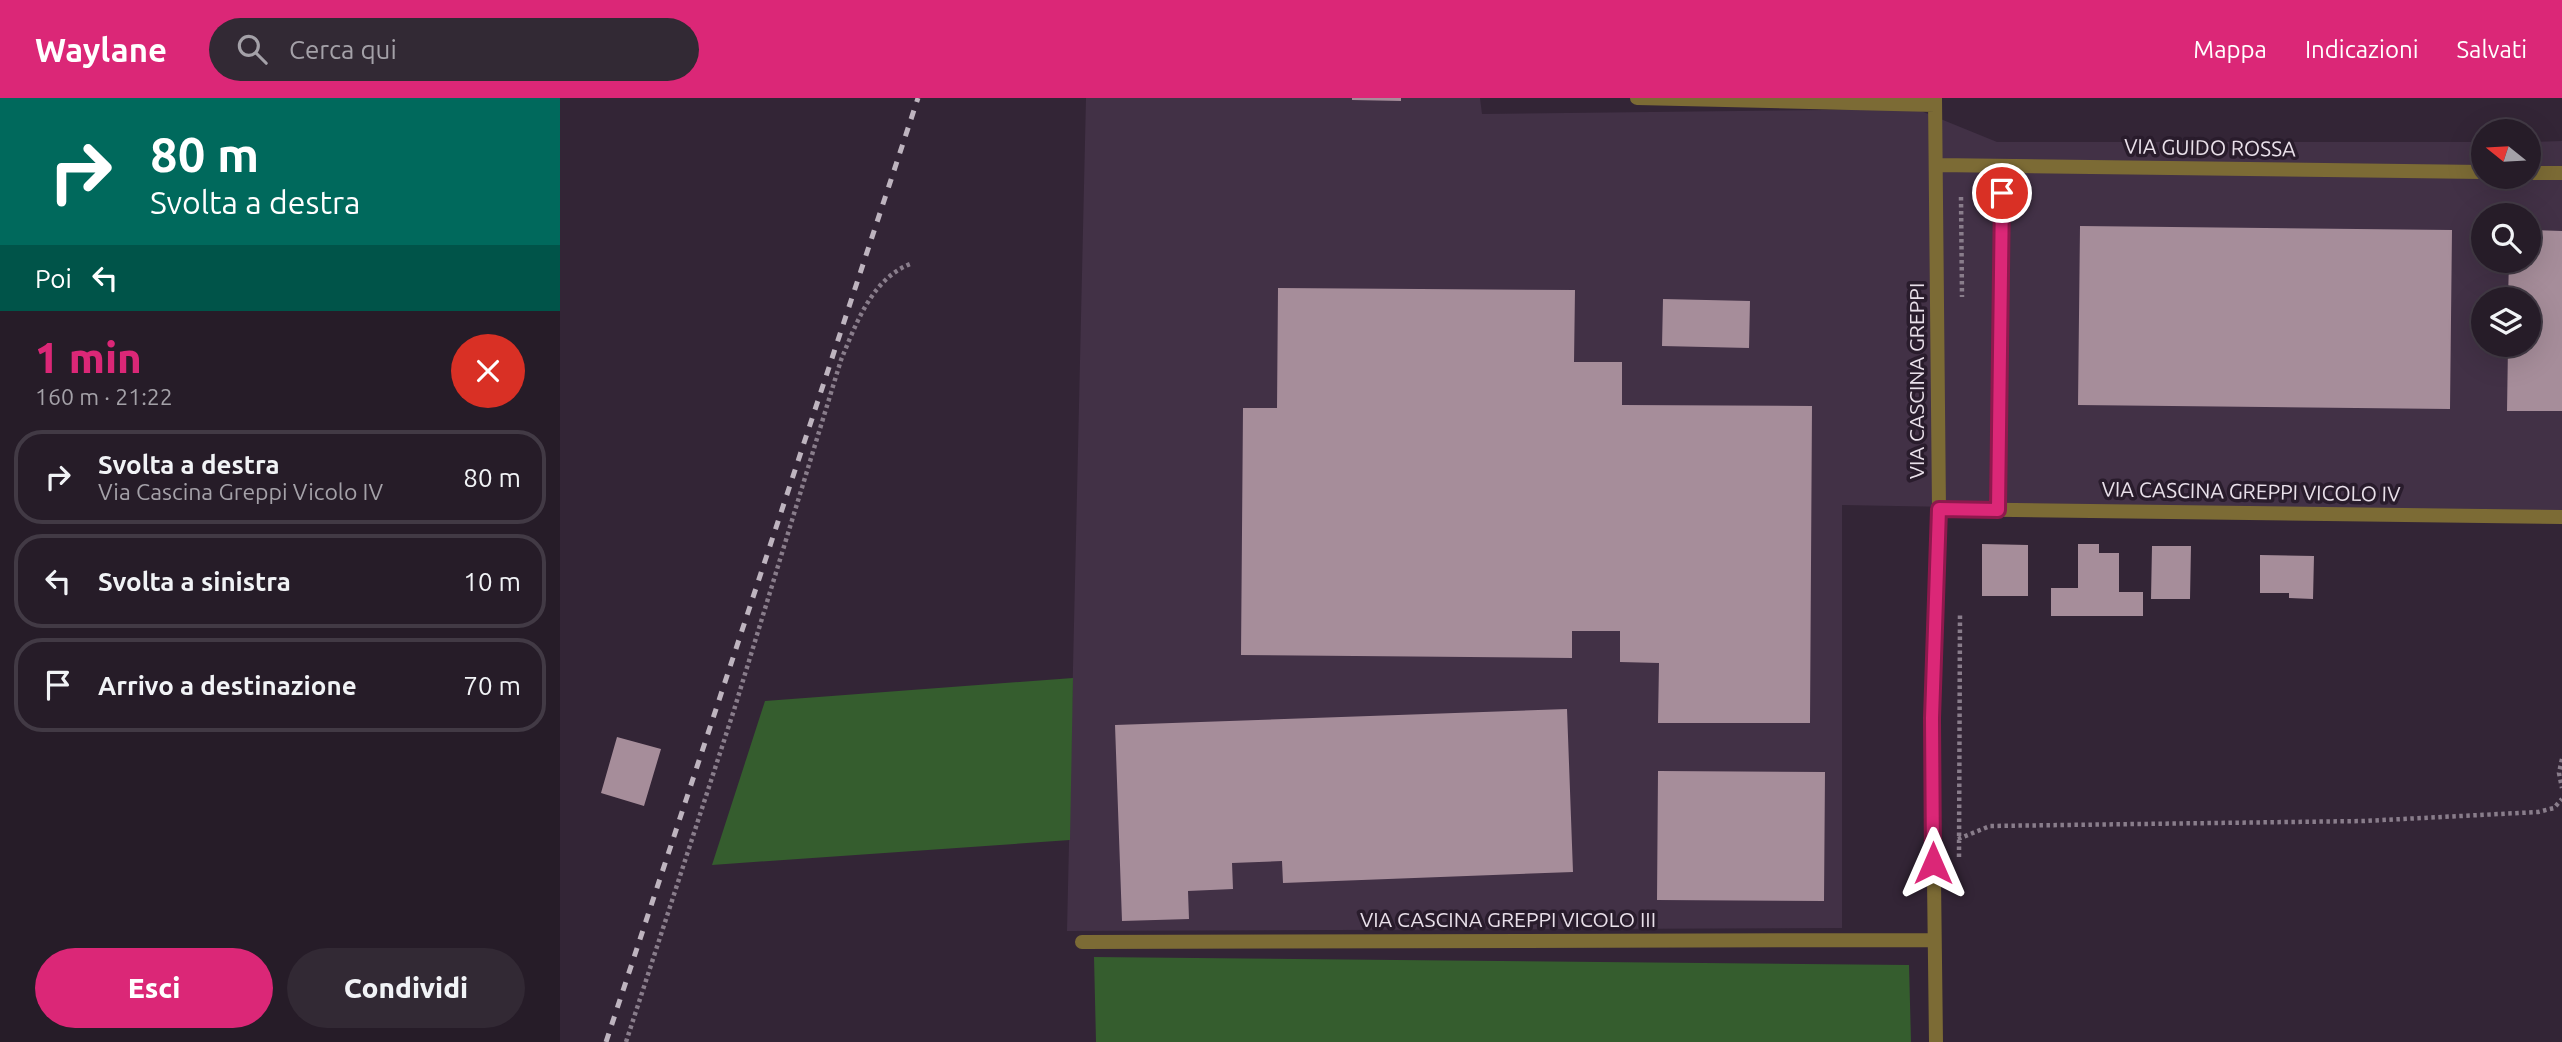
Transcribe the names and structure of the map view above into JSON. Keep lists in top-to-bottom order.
{
  "streets": {
    "street": [
      "VIA GUIDO ROSSA",
      "VIA CASCINA GREPPI",
      "VIA CASCINA GREPPI VICOLO IV",
      "VIA CASCINA GREPPI VICOLO III"
    ]
  },
  "crossings": [
    ["VIA GUIDO ROSSA", "VIA CASCINA GREPPI"],
    ["VIA CASCINA GREPPI", "VIA CASCINA GREPPI VICOLO IV"],
    ["VIA CASCINA GREPPI", "VIA CASCINA GREPPI VICOLO III"]
  ],
  "north": "left",
  "page": {
    "header": "Waylane",
    "search": "Cerca qui",
    "nav": ["Mappa", "Indicazioni", "Salvati"],
    "turn": ["80 m", "Svolta a destra"],
    "then": "Poi",
    "heading": ["1 min", "160 m · 21:22"],
    "list": [
      {
        "name": "Svolta a destra",
        "note": "Via Cascina Greppi Vicolo IV",
        "value": "80 m"
      },
      {
        "name": "Svolta a sinistra",
        "value": "10 m"
      },
      {
        "name": "Arrivo a destinazione",
        "value": "70 m"
      }
    ],
    "buttons": ["Esci", "Condividi"]
  }
}
